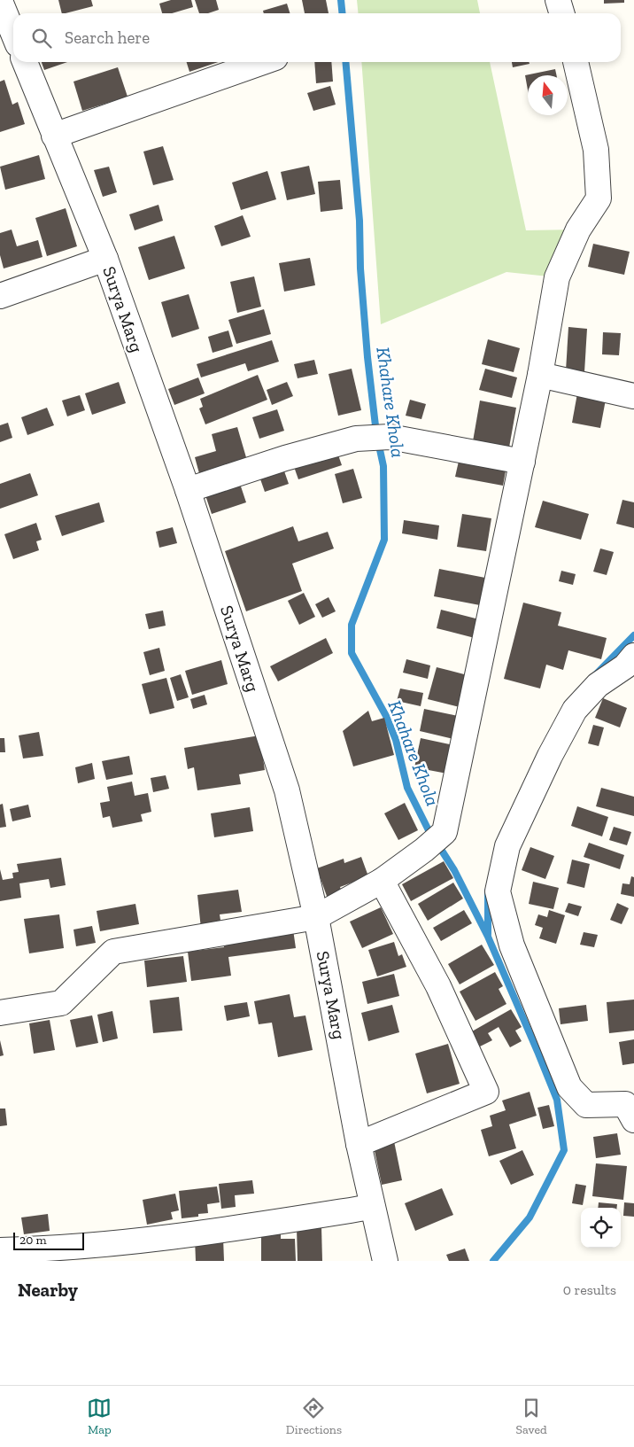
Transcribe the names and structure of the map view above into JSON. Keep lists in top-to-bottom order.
{
  "streets": {
    "street": ["Surya Marg"]
  },
  "water": ["Khahare Khola"],
  "scale_bar": "20 m",
  "north": "top",
  "page": {
    "search": "Search here",
    "scale": "20 m",
    "heading": ["Nearby", "0 results"],
    "nav": ["Map", "Directions", "Saved"]
  }
}
